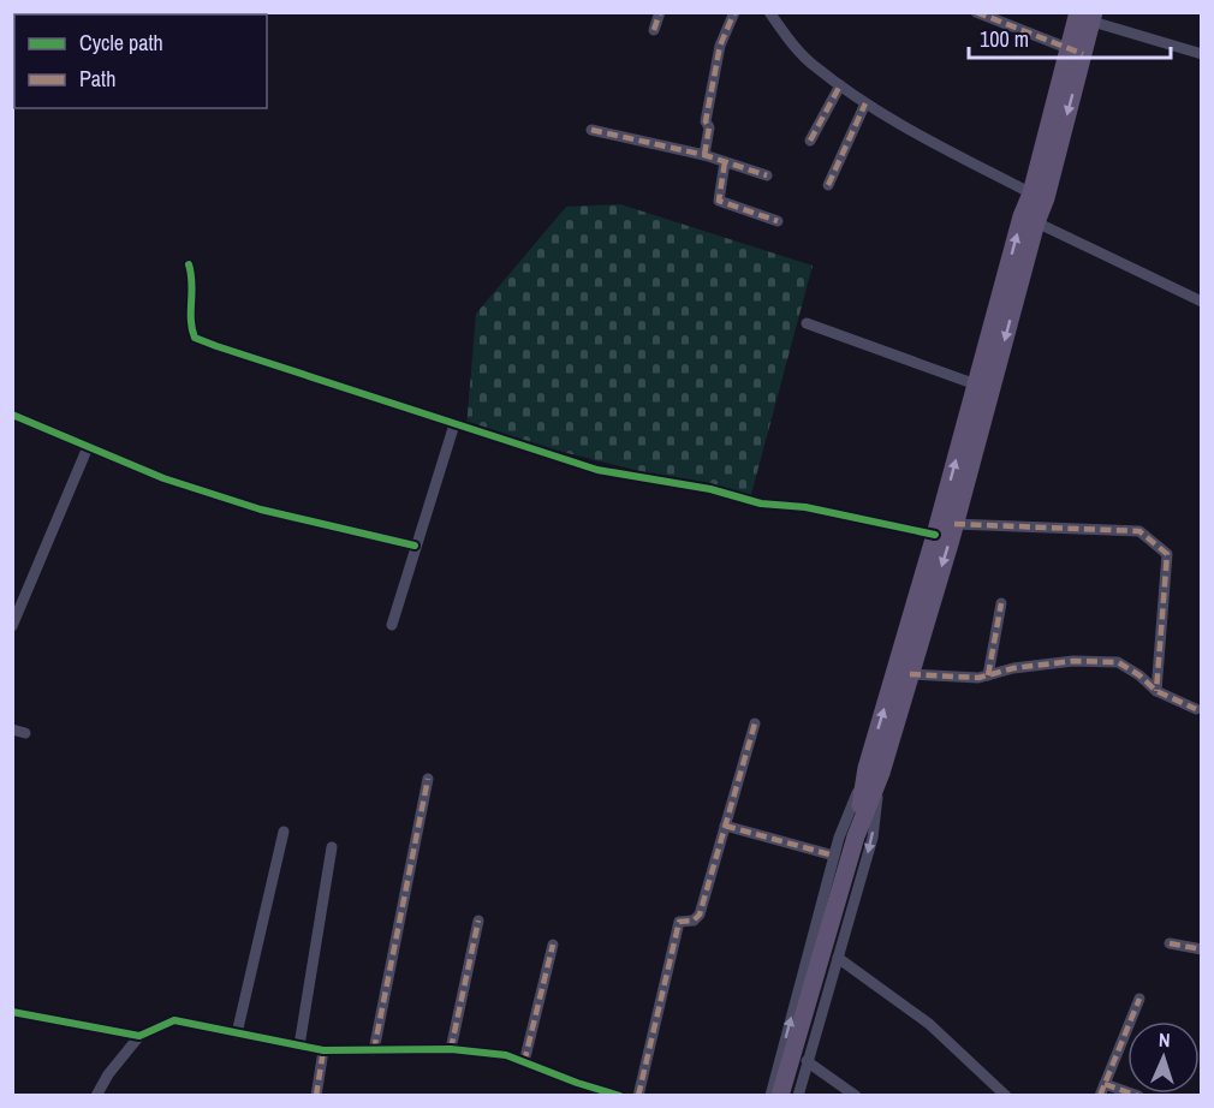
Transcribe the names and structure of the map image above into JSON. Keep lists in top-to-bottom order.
{
  "legend": ["Cycle path", "Path"],
  "scale_bar": "100 m",
  "north": "top"
}
